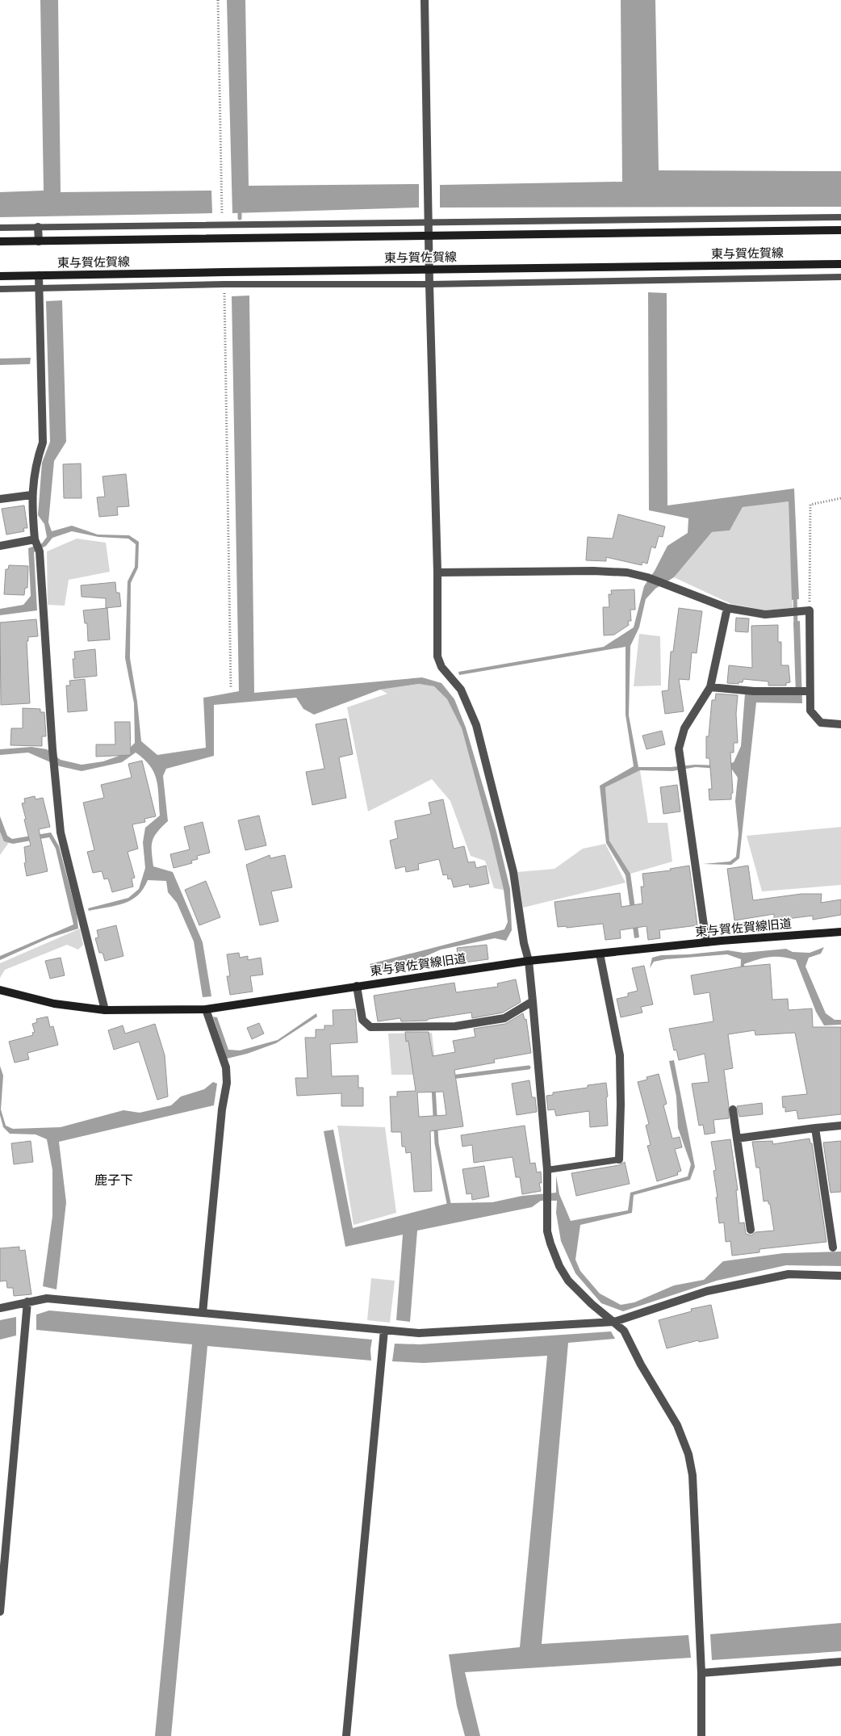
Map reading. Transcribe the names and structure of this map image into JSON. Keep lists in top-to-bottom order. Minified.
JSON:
{"streets":{"main road":["東与賀佐賀線","東与賀佐賀線旧道"]},"districts":["鹿子下"]}
